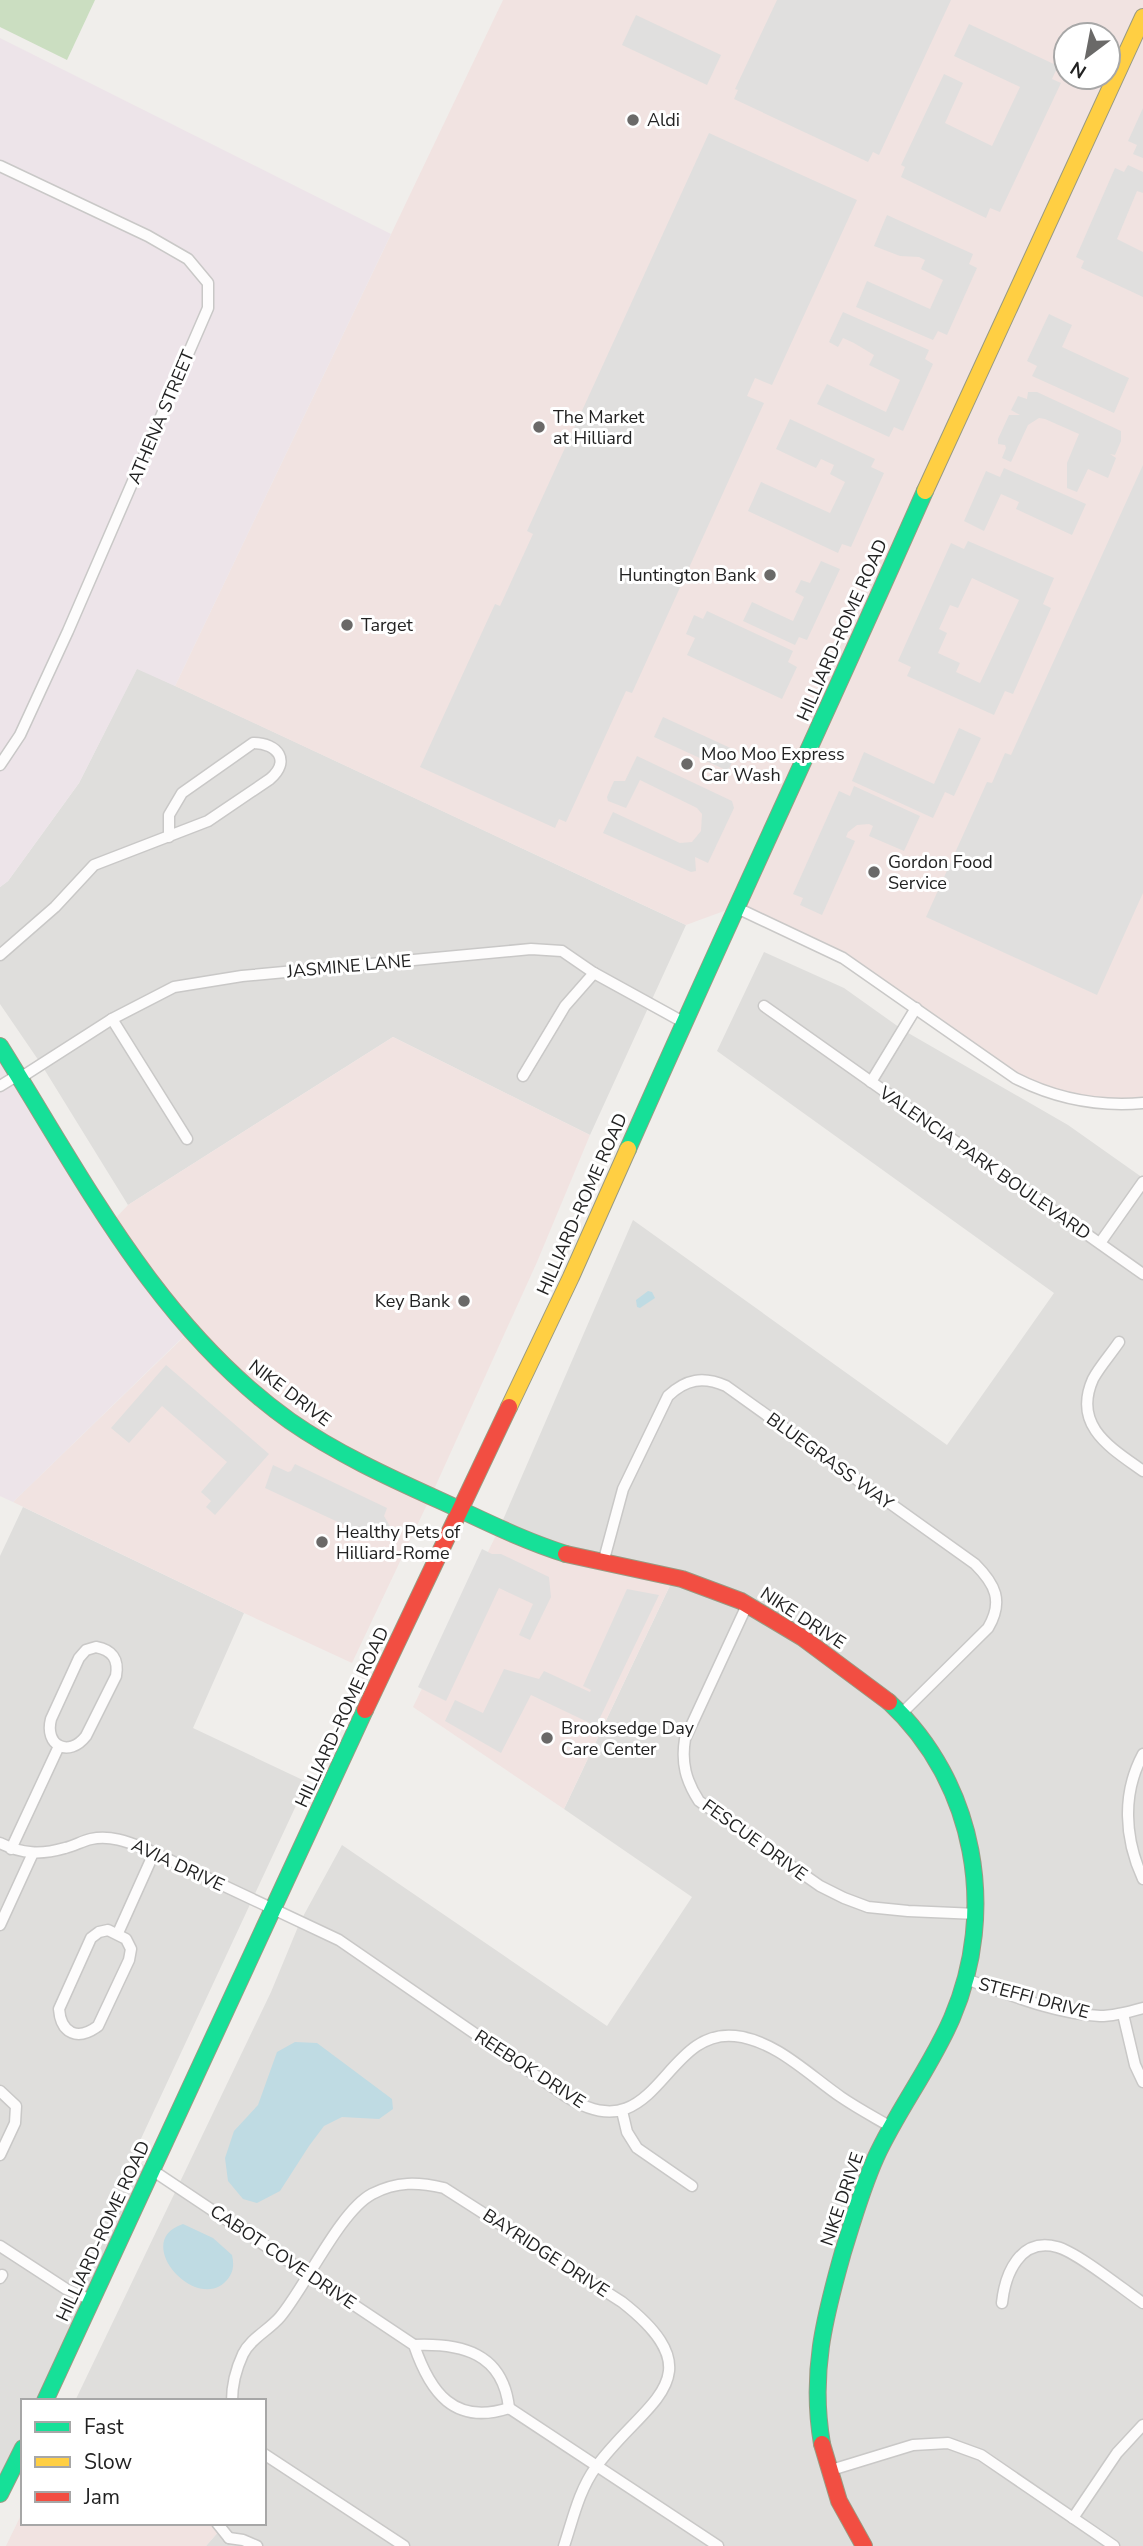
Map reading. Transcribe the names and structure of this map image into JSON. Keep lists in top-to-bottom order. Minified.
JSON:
{"streets":{"main road":["HILLIARD-ROME ROAD","NIKE DRIVE"],"street":["ATHENA STREET","JASMINE LANE","VALENCIA PARK BOULEVARD","BLUEGRASS WAY","FESCUE DRIVE","AVIA DRIVE","STEFFI DRIVE","REEBOK DRIVE","BAYRIDGE DRIVE","CABOT COVE DRIVE"]},"crossings":[["HILLIARD-ROME ROAD","JASMINE LANE"],["HILLIARD-ROME ROAD","NIKE DRIVE"],["HILLIARD-ROME ROAD","AVIA DRIVE"],["HILLIARD-ROME ROAD","REEBOK DRIVE"],["HILLIARD-ROME ROAD","CABOT COVE DRIVE"],["JASMINE LANE","NIKE DRIVE"],["NIKE DRIVE","BLUEGRASS WAY"],["NIKE DRIVE","FESCUE DRIVE"],["NIKE DRIVE","STEFFI DRIVE"],["AVIA DRIVE","REEBOK DRIVE"],["BAYRIDGE DRIVE","CABOT COVE DRIVE"]],"places":["Aldi","The Market at Hilliard","Huntington Bank","Target","Moo Moo Express Car Wash","Gordon Food Service","Key Bank","Healthy Pets of Hilliard-Rome","Brooksedge Day Care Center"],"legend":["Fast","Slow","Jam"],"north":"bottom left"}
